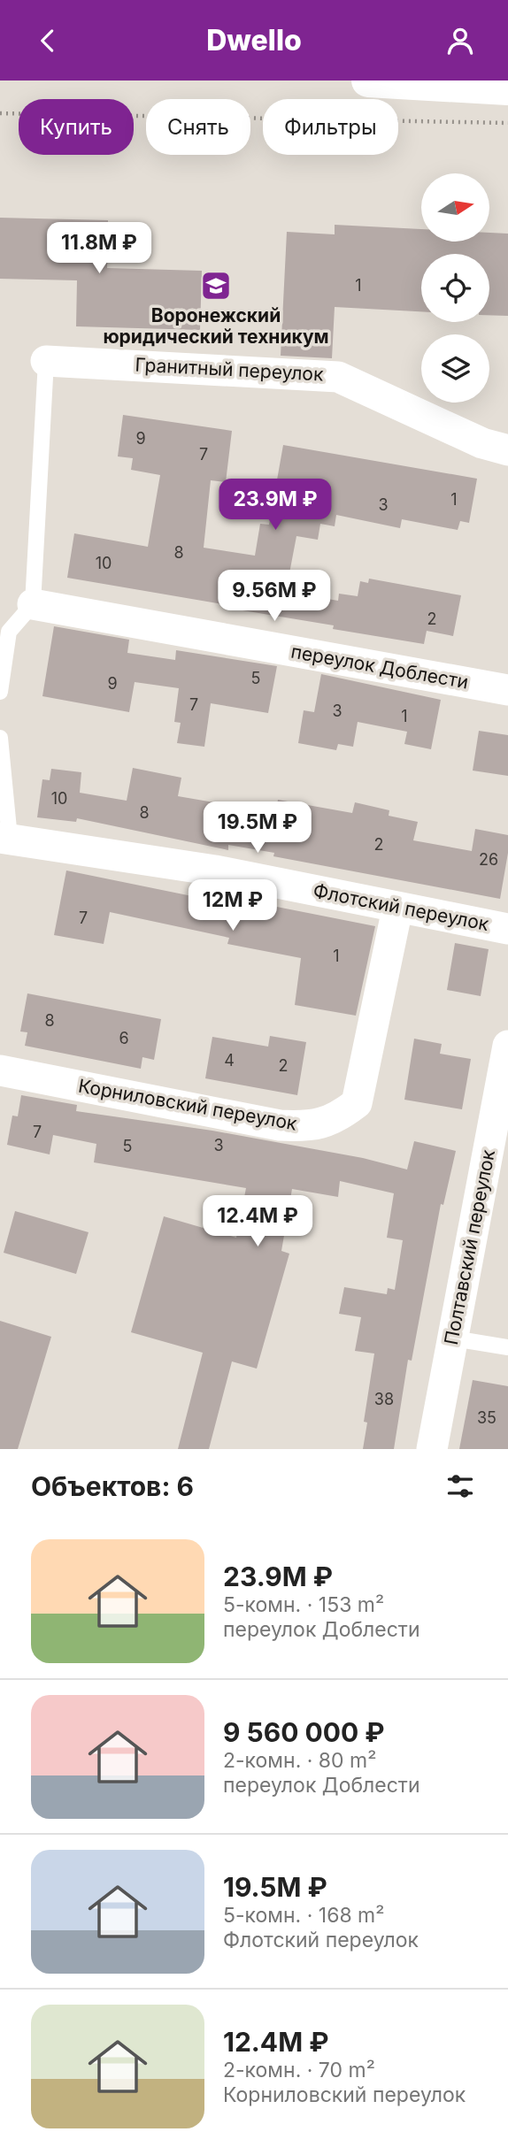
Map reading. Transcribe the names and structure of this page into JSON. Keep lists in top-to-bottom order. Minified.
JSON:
{"streets":{"street":["Гранитный переулок","переулок Доблести","Флотский переулок","Корниловский переулок","Полтавский переулок"]},"crossings":[["Флотский переулок","Корниловский переулок"]],"places":{"school or university":["Воронежский юридический техникум"]},"house_numbers":["1","9","7","1","3","8","10","2","5","9","7","3","1","10","8","2","26","7","1","8","6","4","2","7","3","5","38","35"],"north":"right","page":{"header":"Dwello","chip":["Купить","Снять","Фильтры"],"price":["11.8M ₽","23.9M ₽","9.56M ₽","19.5M ₽","12M ₽","12.4M ₽"],"heading":"Объектов: 6","list":[{"name":"23.9M ₽","note":"5-комн. · 153 m² · переулок Доблести"},{"name":"9 560 000 ₽","note":"2-комн. · 80 m² · переулок Доблести"},{"name":"19.5M ₽","note":"5-комн. · 168 m² · Флотский переулок"},{"name":"12.4M ₽","note":"2-комн. · 70 m² · Корниловский переулок"}]}}
